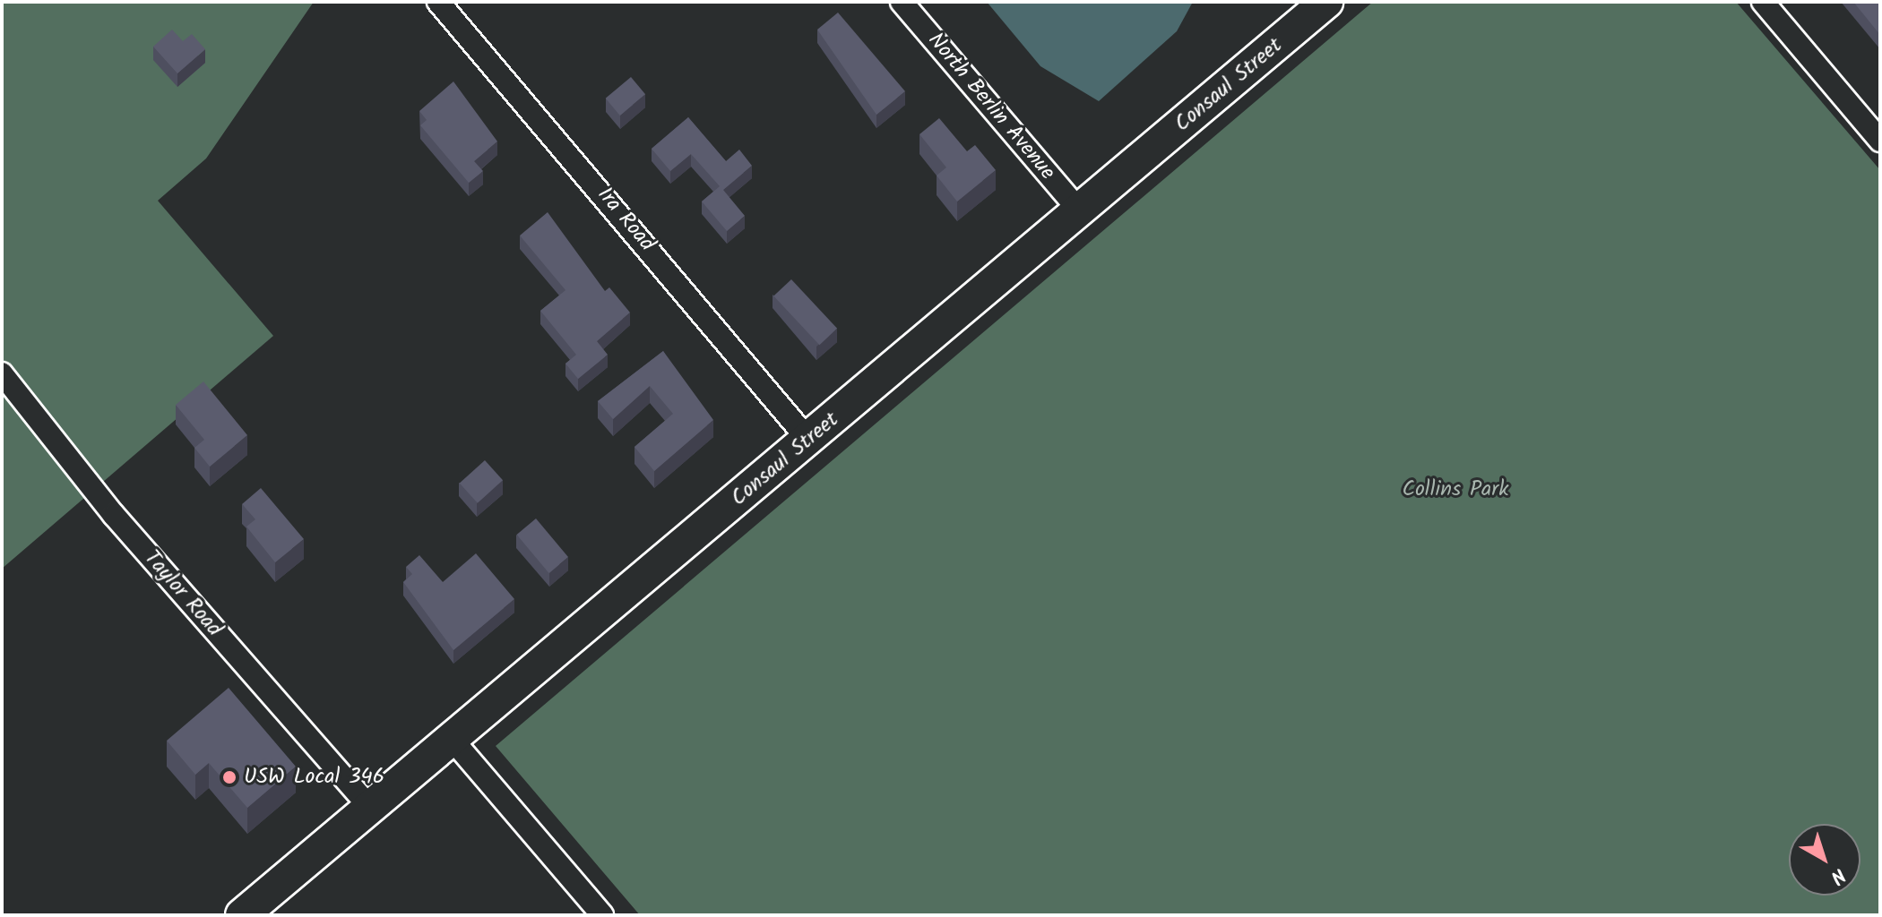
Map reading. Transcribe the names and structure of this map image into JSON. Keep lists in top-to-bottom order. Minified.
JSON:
{"streets":{"street":["Consaul Street","North Berlin Avenue","Ira Road","Taylor Road"]},"crossings":[["Consaul Street","North Berlin Avenue"],["Consaul Street","Ira Road"],["Consaul Street","Taylor Road"]],"parks":["Collins Park"],"places":["USW Local 346"],"north":"bottom right"}
